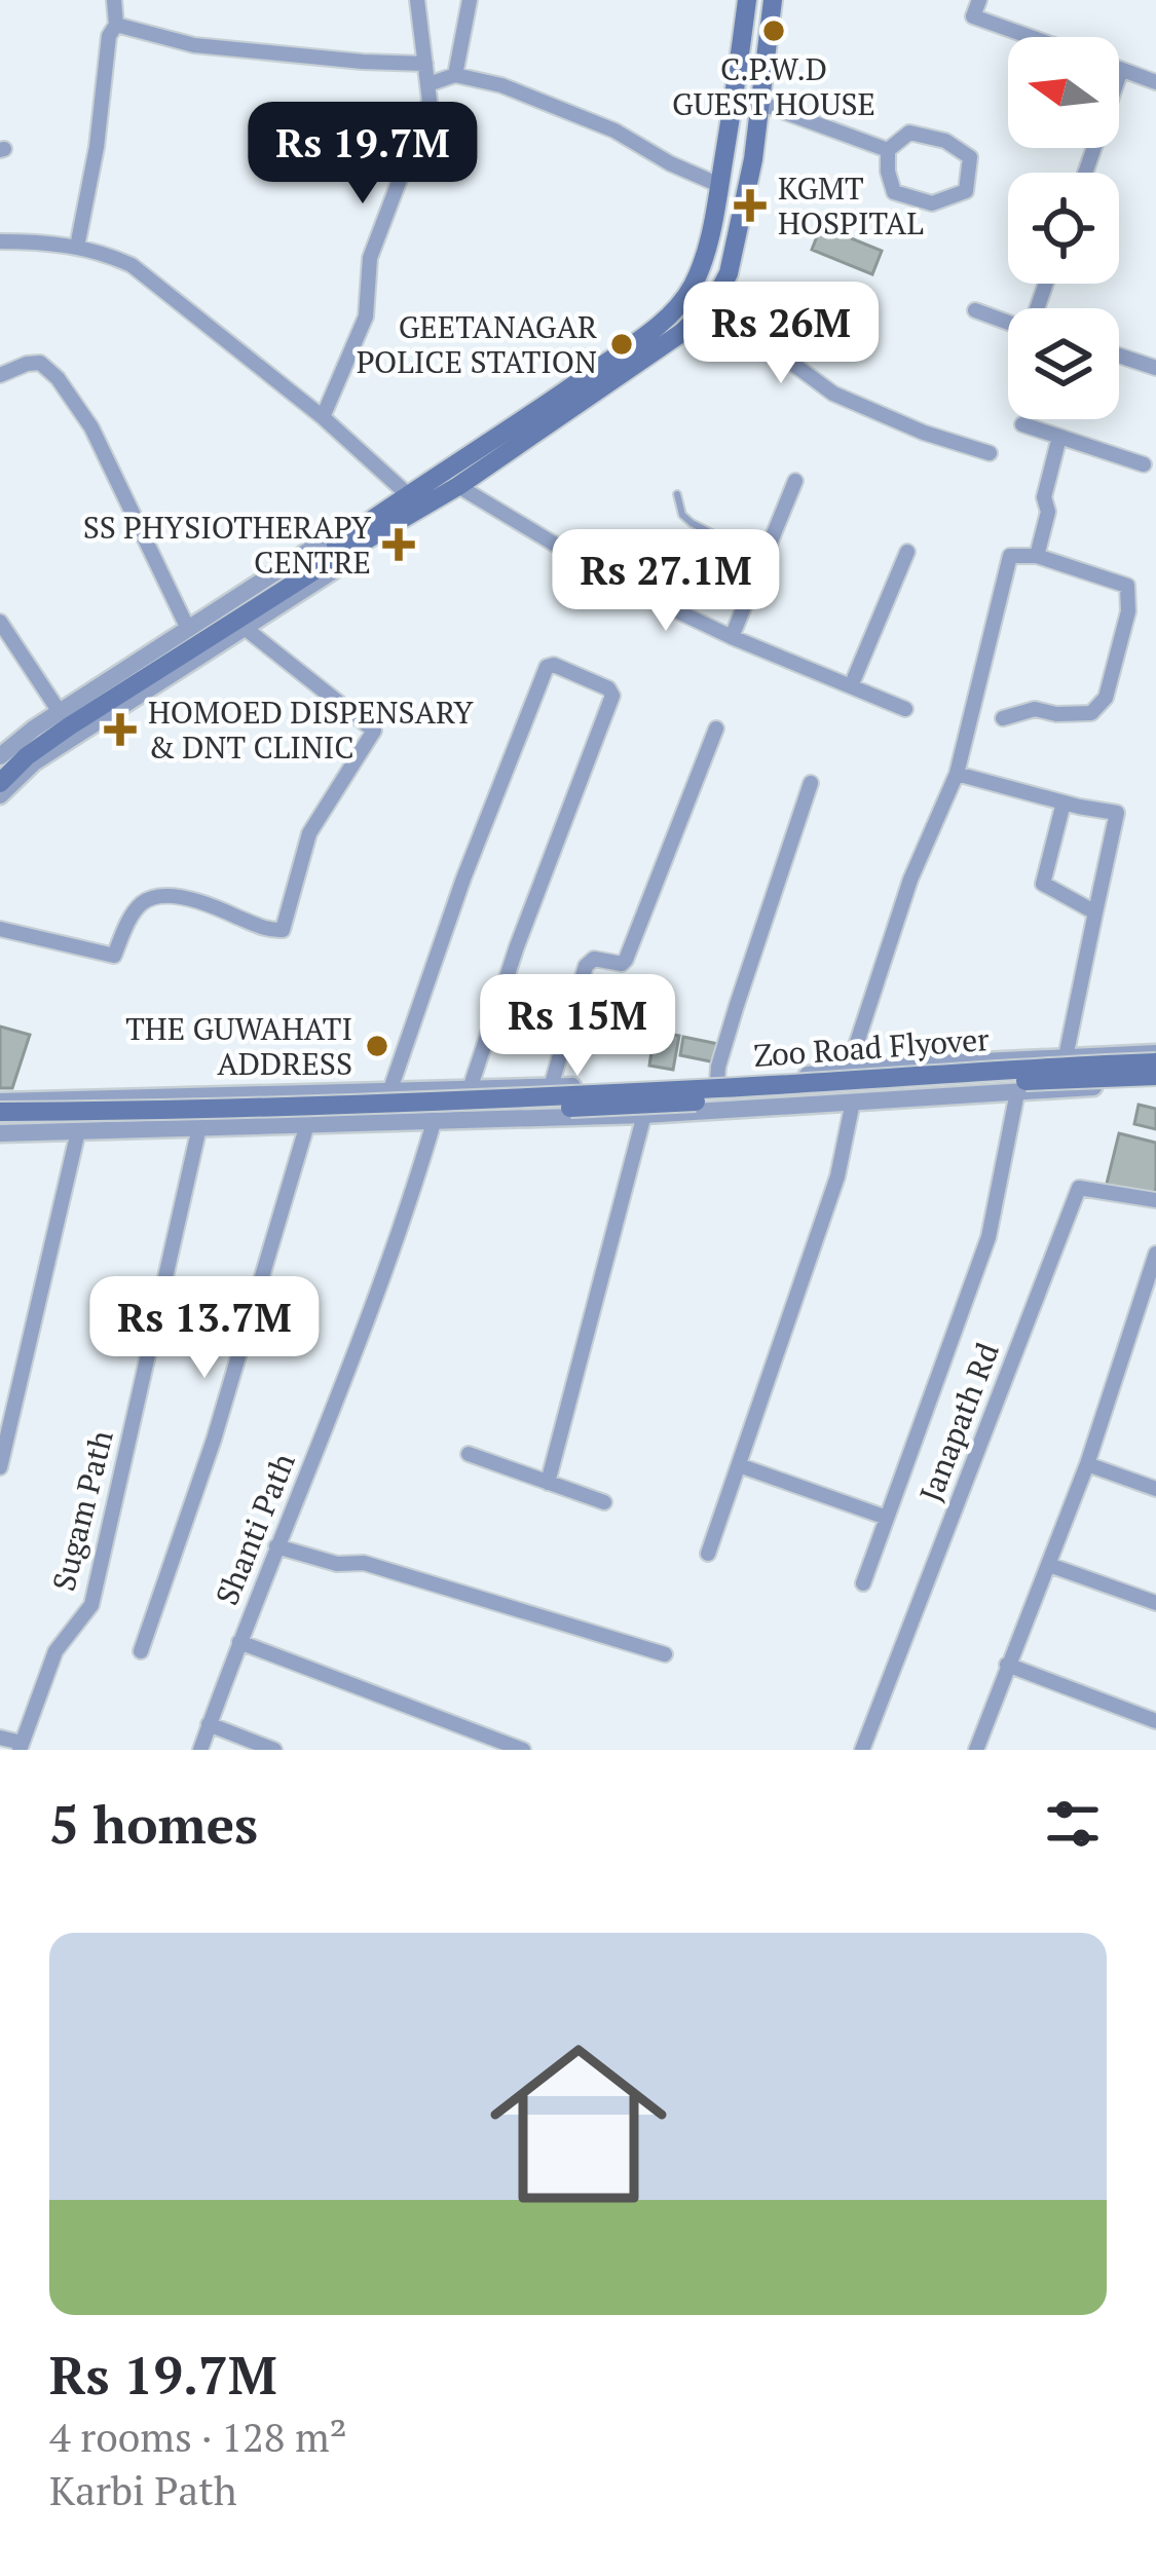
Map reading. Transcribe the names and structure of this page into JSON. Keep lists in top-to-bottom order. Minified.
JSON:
{"streets":{"main road":["Zoo Road Flyover"],"street":["Janapath Rd","Sugam Path","Shanti Path"]},"places":{"other":["C.P.W.D GUEST HOUSE","GEETANAGAR POLICE STATION","THE GUWAHATI ADDRESS"],"health":["KGMT HOSPITAL","SS PHYSIOTHERAPY CENTRE","HOMOED DISPENSARY & DNT CLINIC"]},"north":"left","page":{"price":["Rs 19.7M","Rs 26M","Rs 27.1M","Rs 15M","Rs 13.7M"],"heading":"5 homes","list":[{"name":"Rs 19.7M","note":"4 rooms · 128 m² · Karbi Path"}]}}
